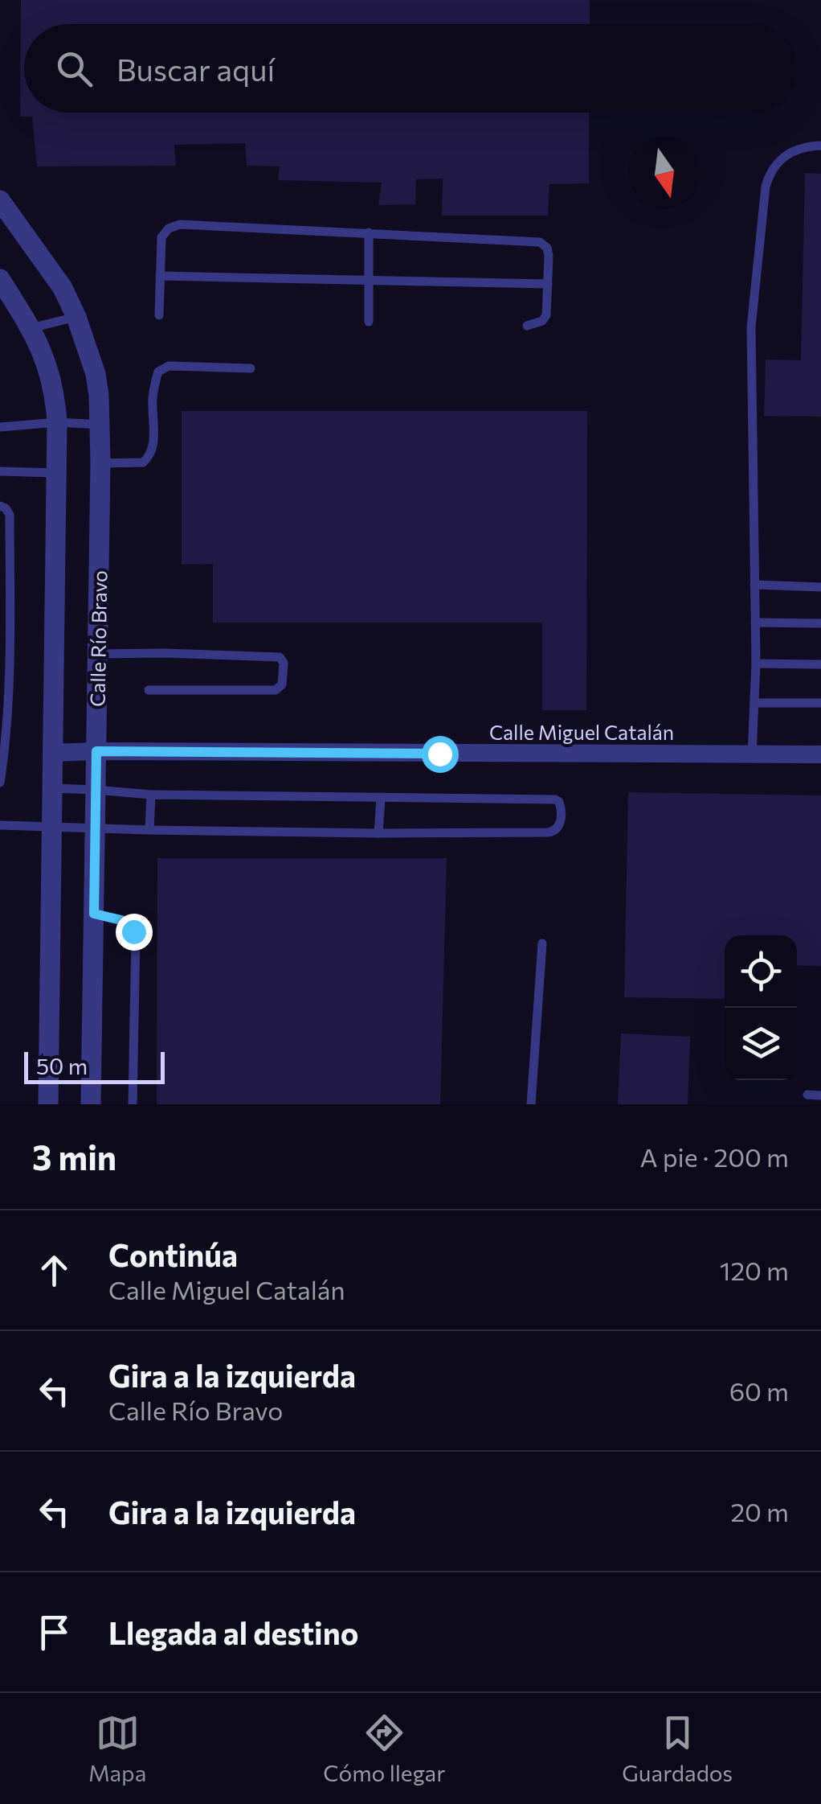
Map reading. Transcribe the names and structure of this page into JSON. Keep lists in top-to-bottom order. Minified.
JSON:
{"streets":{"street":["Calle Río Bravo","Calle Miguel Catalán"]},"crossings":[["Calle Río Bravo","Calle Miguel Catalán"]],"scale_bar":"50 m","north":"bottom","page":{"search":"Buscar aquí","scale":"50 m","heading":["3 min","A pie · 200 m"],"list":[["Continúa","Calle Miguel Catalán","120 m"],["Gira a la izquierda","Calle Río Bravo","60 m"],["Gira a la izquierda","20 m"],"Llegada al destino"],"nav":["Mapa","Cómo llegar","Guardados"]}}
